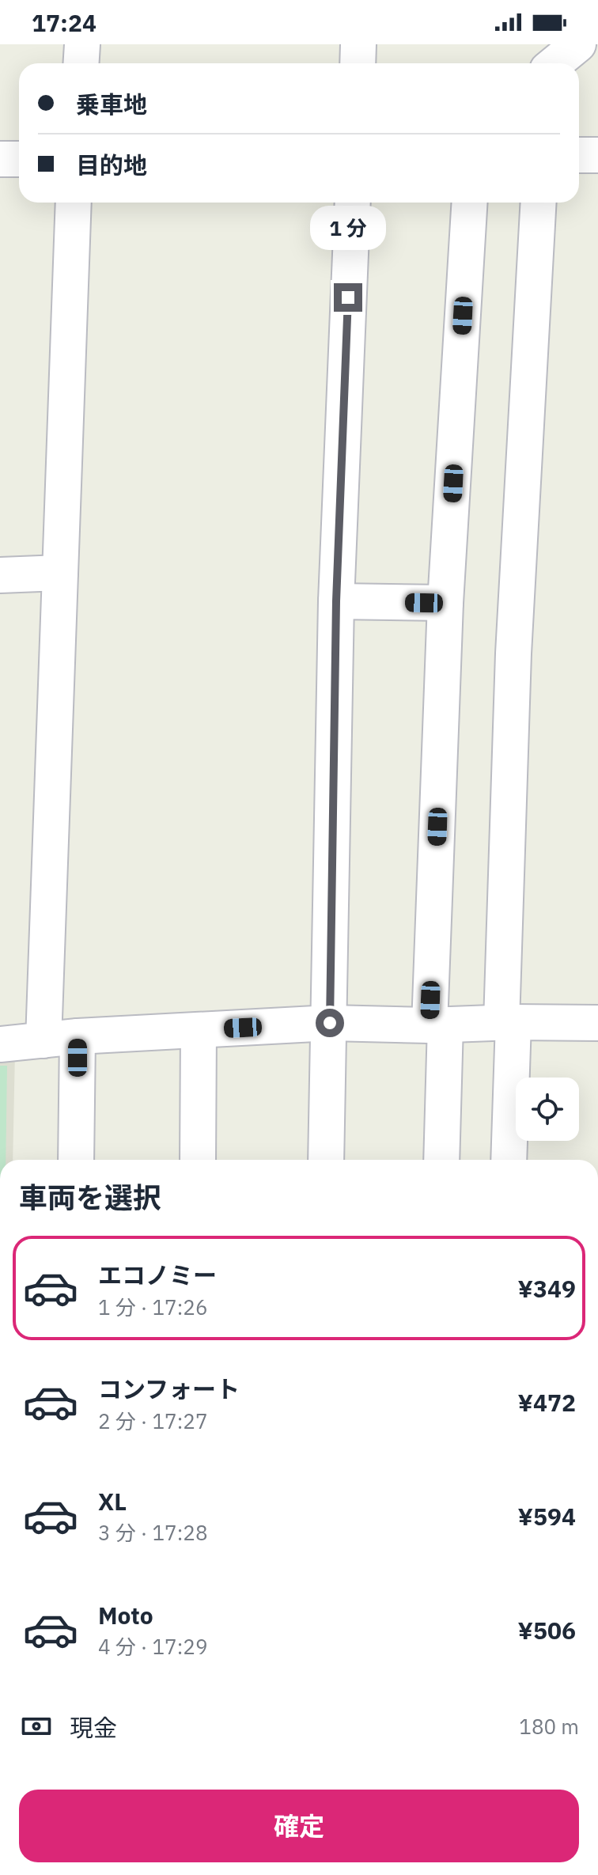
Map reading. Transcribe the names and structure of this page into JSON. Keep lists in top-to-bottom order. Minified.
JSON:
{"page":{"status":"17:24","banner":["乗車地","目的地"],"bubble":"1 分","heading":"車両を選択","list":[{"name":"エコノミー","note":"1 分 · 17:26","value":"¥349"},{"name":"コンフォート","note":"2 分 · 17:27","value":"¥472"},{"name":"XL","note":"3 分 · 17:28","value":"¥594"},{"name":"Moto","note":"4 分 · 17:29","value":"¥506"}],"pay":["現金","180 m"],"buttons":"確定"}}
